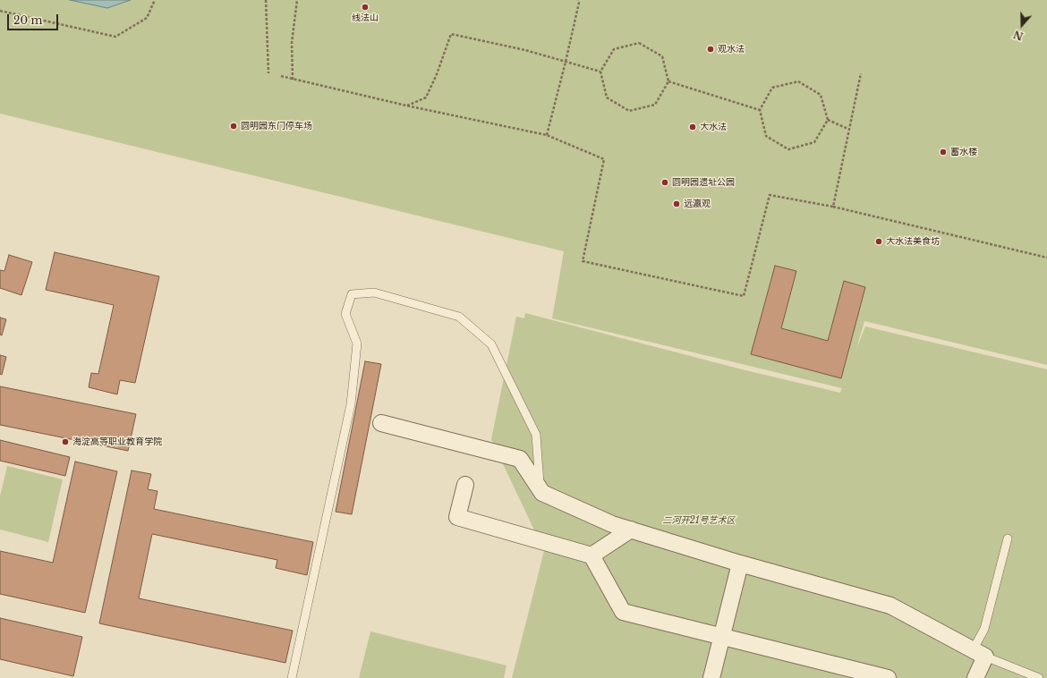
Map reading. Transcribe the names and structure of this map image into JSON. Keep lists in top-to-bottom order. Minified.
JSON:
{"parks":["二河开21号艺术区"],"places":["线法山","观水法","圆明园东门停车场","大水法","蓄水楼","圆明园遗址公园","远瀛观","大水法美食坊","海淀高等职业教育学院"],"scale_bar":"20 m","north":"bottom"}
